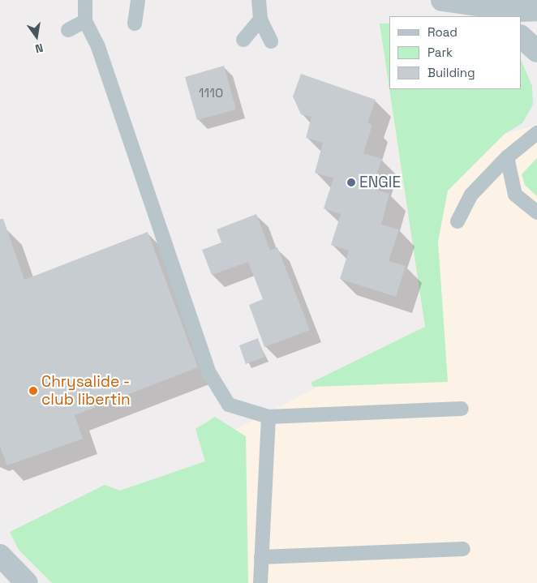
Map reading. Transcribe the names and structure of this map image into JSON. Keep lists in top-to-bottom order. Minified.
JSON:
{"places":["ENGIE","Chrysalide - club libertin"],"house_numbers":["1110"],"legend":["Road","Park","Building"],"north":"bottom"}
